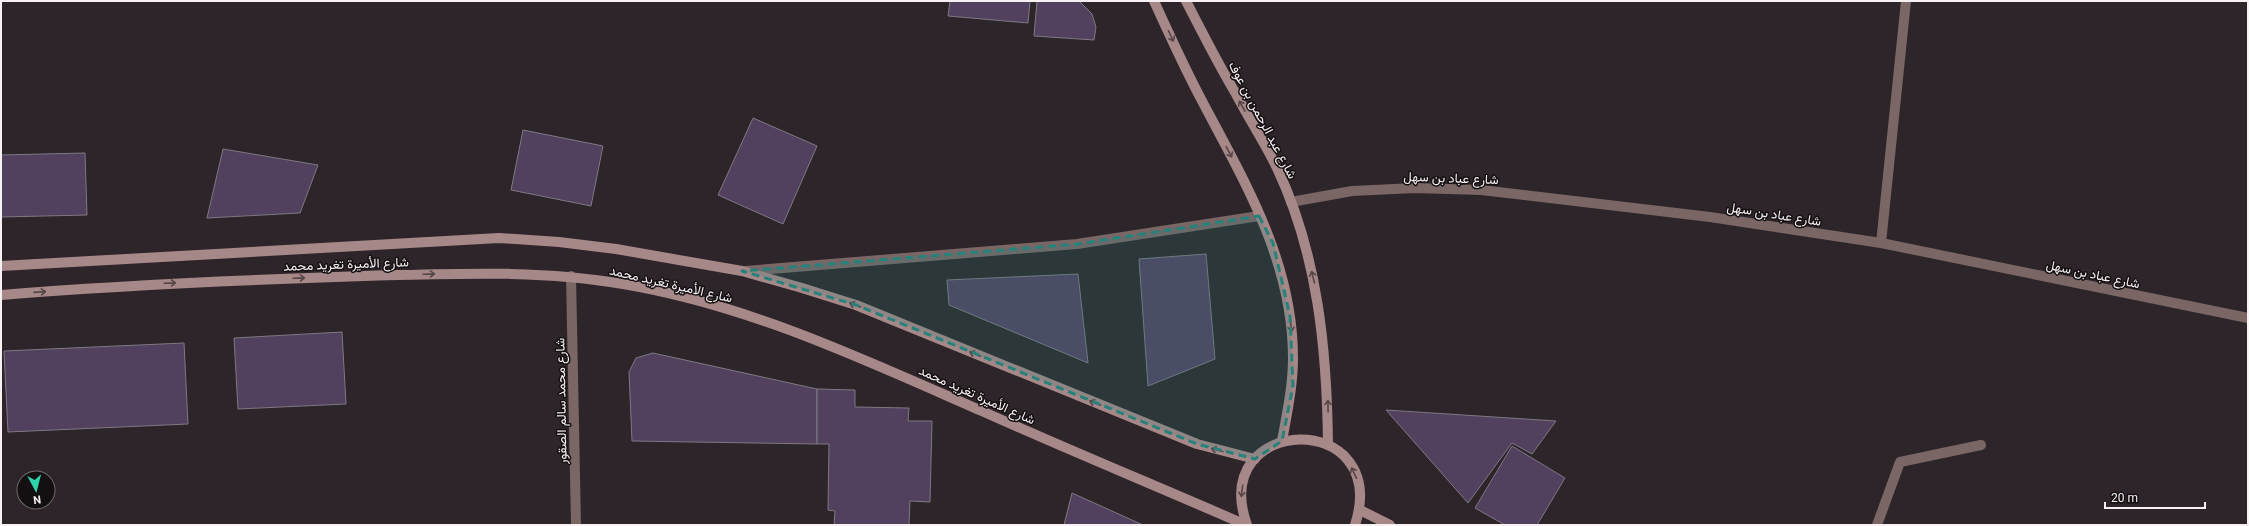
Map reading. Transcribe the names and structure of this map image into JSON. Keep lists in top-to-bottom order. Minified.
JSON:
{"streets":{"street":["شارع عبد الرحمن بن عوف","شارع عباد بن سهل","شارع الأميرة تغريد محمد","شارع محمد سالم الصقور"]},"crossings":[["شارع عبد الرحمن بن عوف","شارع عباد بن سهل"],["شارع الأميرة تغريد محمد","شارع محمد سالم الصقور"]],"scale_bar":"20 m","north":"bottom"}
